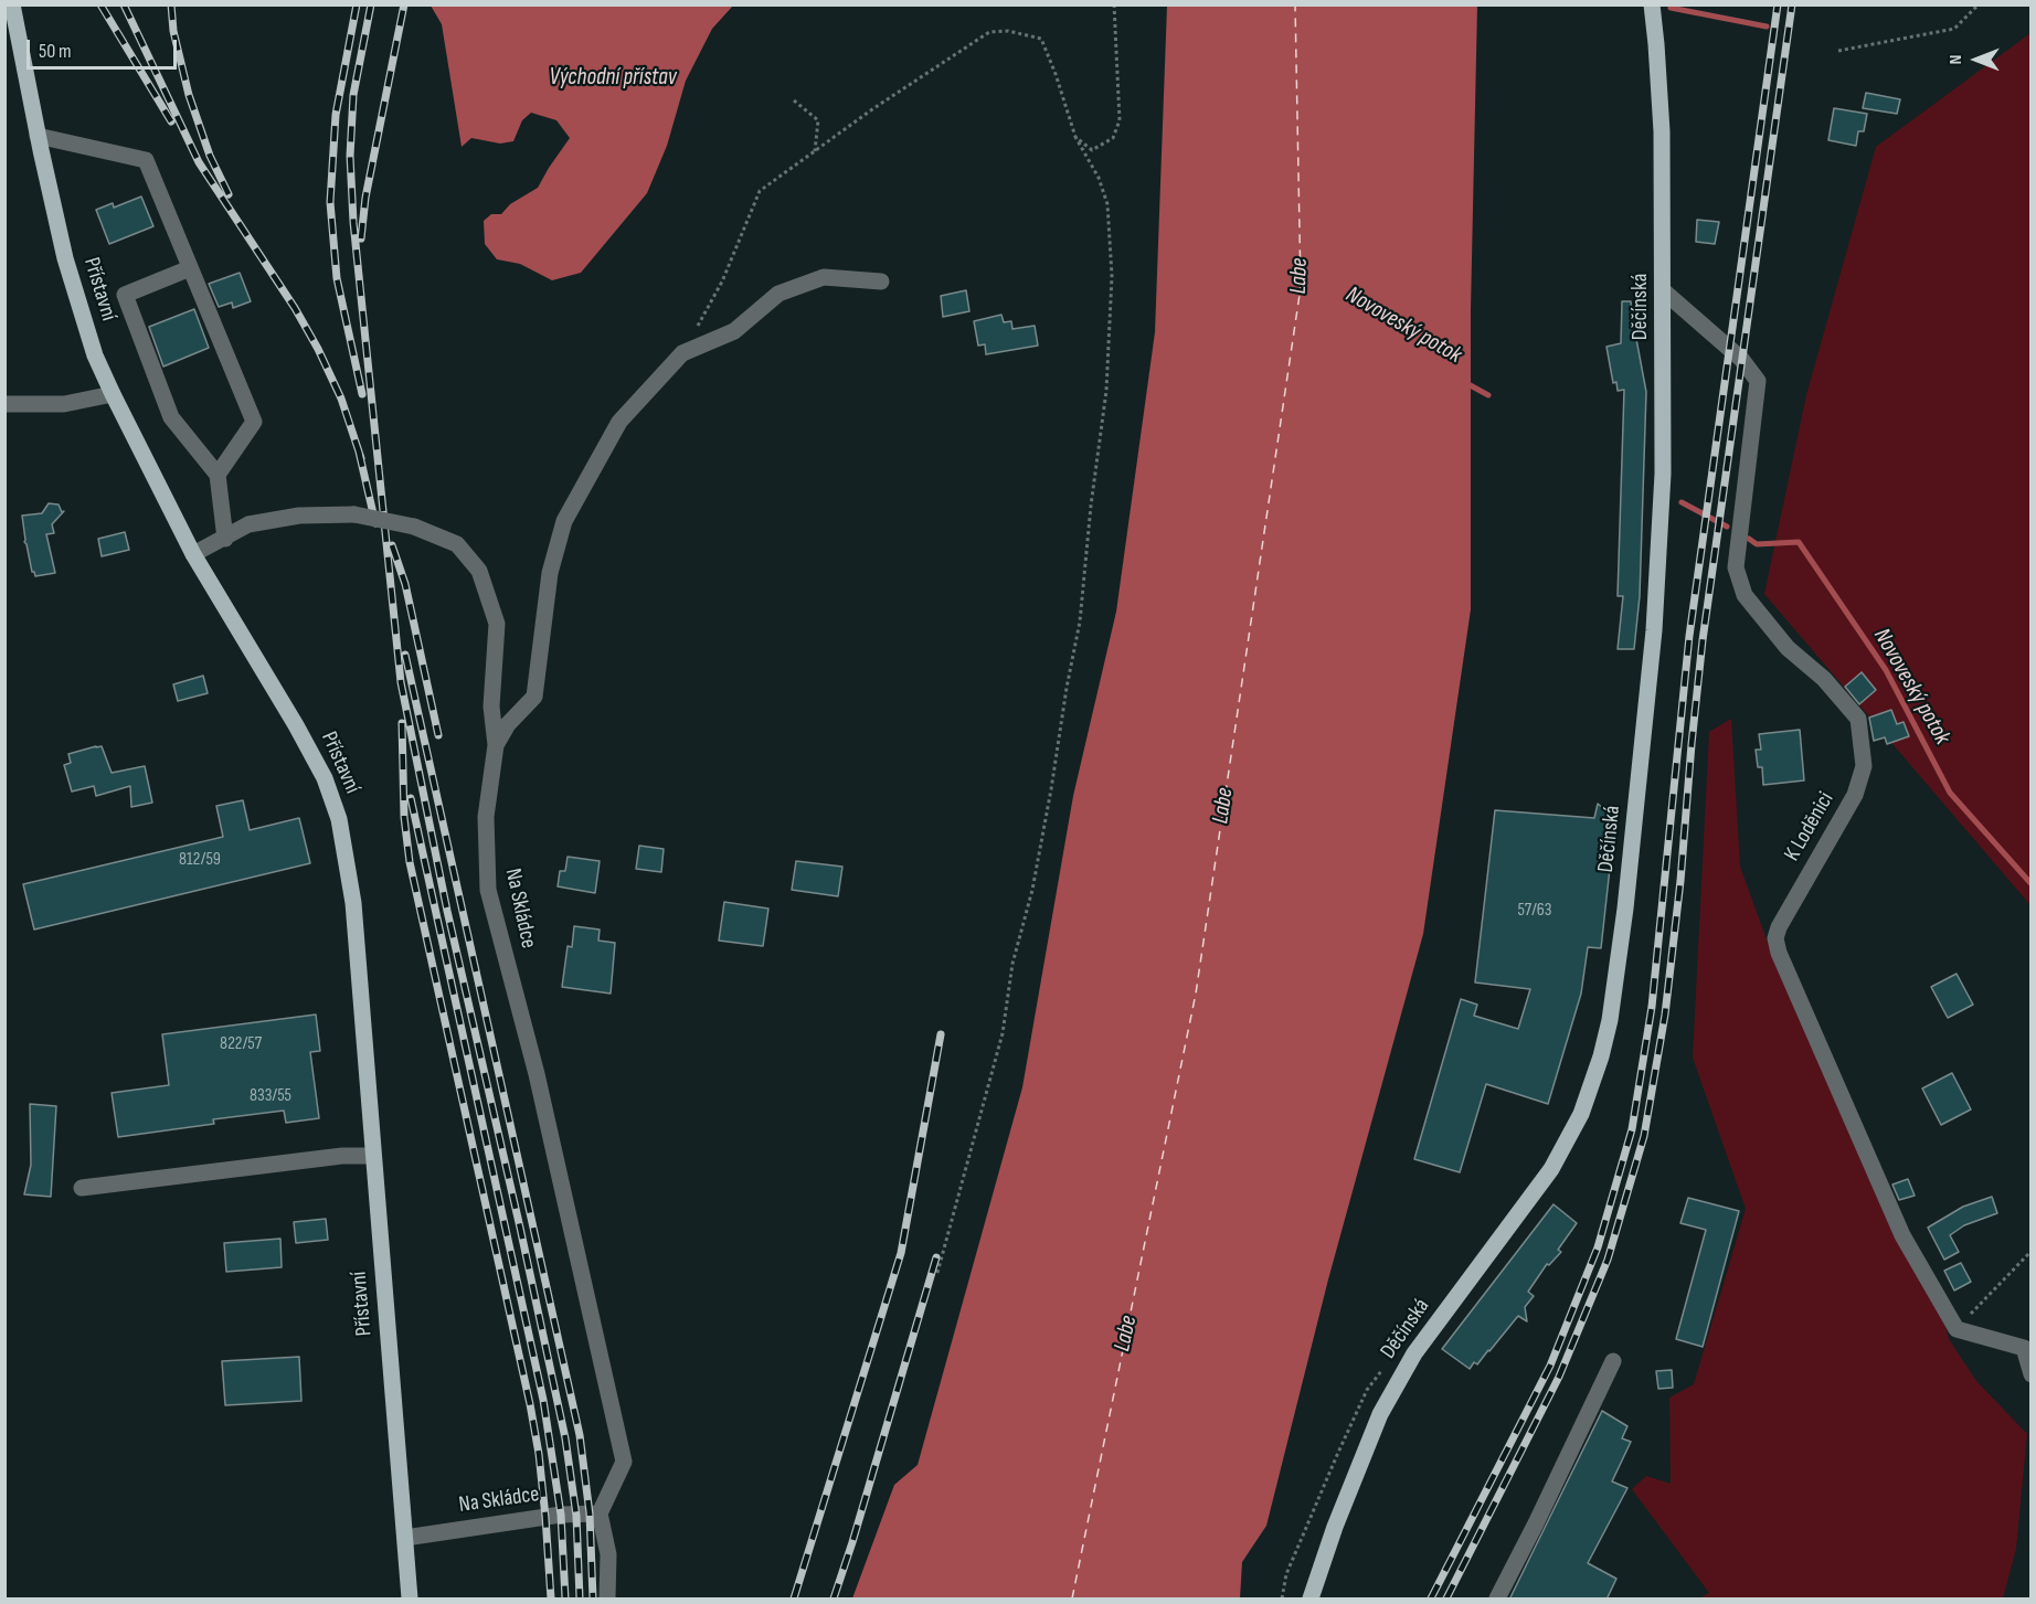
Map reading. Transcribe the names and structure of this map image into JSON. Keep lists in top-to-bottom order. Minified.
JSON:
{"streets":{"main road":["Přístavní","Děčínská"],"street":["K Loděnici","Na Skládce"]},"crossings":[["Přístavní","Na Skládce"],["Děčínská","K Loděnici"]],"water":["Východní přístav","Labe","Novoveský potok"],"house_numbers":["812/59","57/63","822/57","833/55"],"scale_bar":"50 m","north":"left"}
